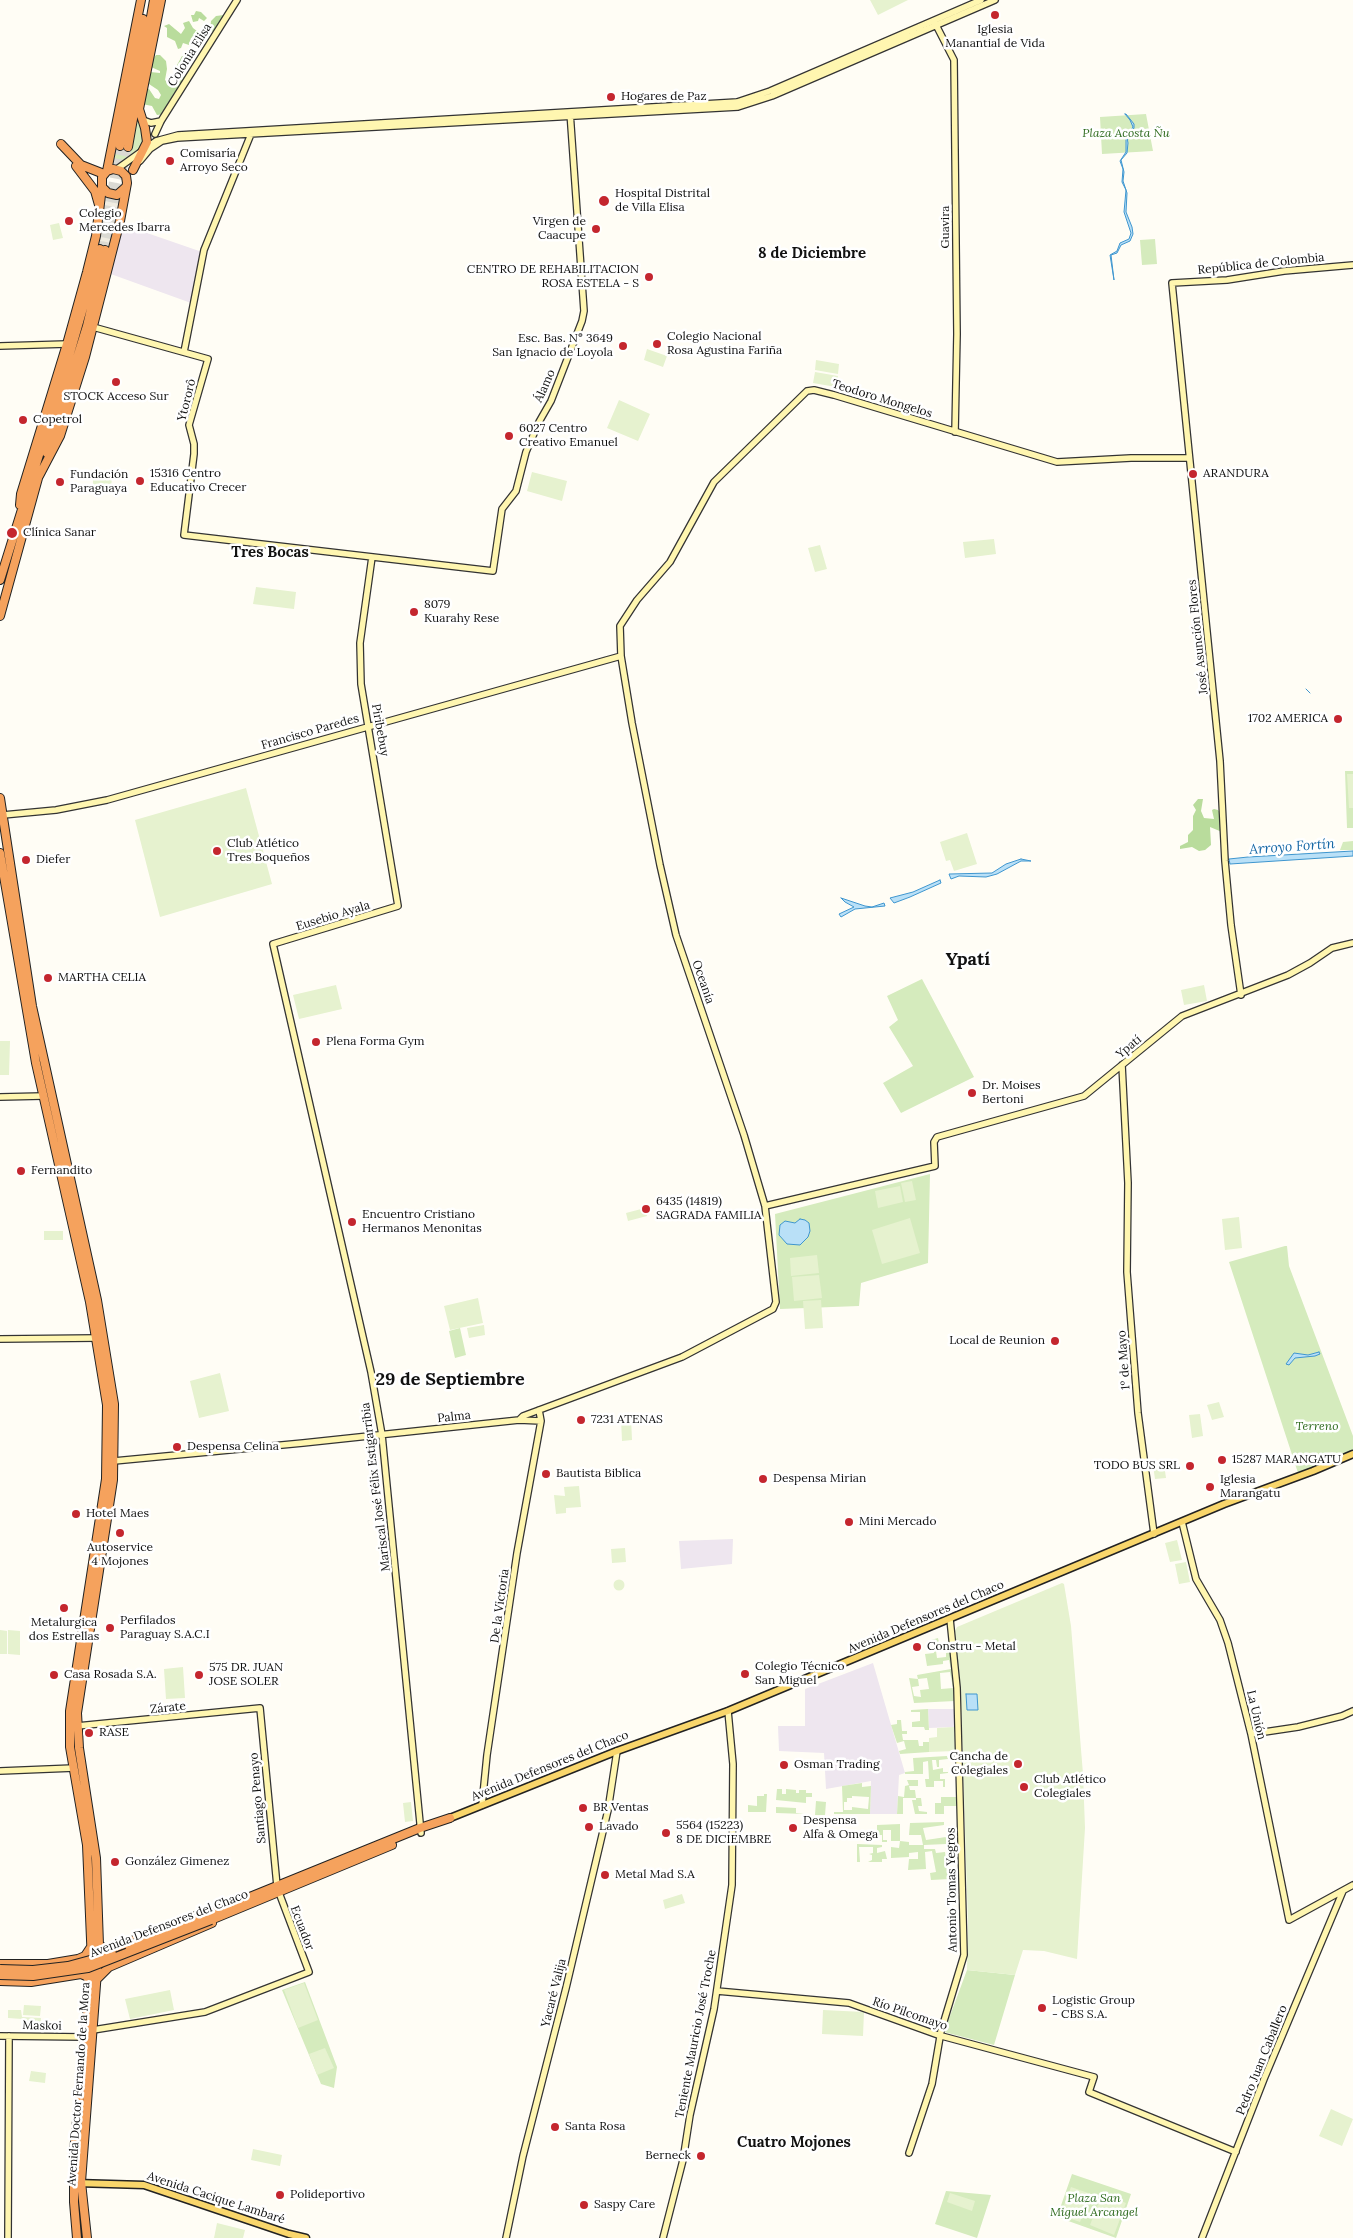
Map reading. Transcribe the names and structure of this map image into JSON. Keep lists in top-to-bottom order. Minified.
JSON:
{"streets":{"highway":["Avenida Defensores del Chaco","Avenida Doctor Fernando de la Mora"],"main road":["Avenida Cacique Lambaré"],"street":["Colonia Elisa","Guavira","República de Colombia","Álamo","Teodoro Mongelos","Ytororô","José Asunción Flores","Piribebuy","Francisco Paredes","Eusebio Ayala","Oceanía","Ypatí","1º de Mayo","Palma","Mariscal José Félix Estigarribia","De la Victoria","Zárate","La Unión","Santiago Penayo","Antonio Tomas Yegros","Ecuador","Yacaré Valija","Río Pilcomayo","Maskoi","Teniente Mauricio José Troche","Pedro Juan Caballero"]},"crossings":[["Guavira","Teodoro Mongelos"],["República de Colombia","José Asunción Flores"],["Álamo","Ytororô"],["Álamo","Piribebuy"],["Teodoro Mongelos","José Asunción Flores"],["Teodoro Mongelos","Francisco Paredes"],["Teodoro Mongelos","Oceanía"],["Ytororô","Piribebuy"],["José Asunción Flores","Ypatí"],["Piribebuy","Francisco Paredes"],["Piribebuy","Eusebio Ayala"],["Francisco Paredes","Oceanía"],["Eusebio Ayala","Mariscal José Félix Estigarribia"],["Oceanía","Ypatí"],["Oceanía","Palma"],["Ypatí","1º de Mayo"],["1º de Mayo","Avenida Defensores del Chaco"],["Palma","Mariscal José Félix Estigarribia"],["Palma","De la Victoria"],["Mariscal José Félix Estigarribia","Avenida Defensores del Chaco"],["De la Victoria","Avenida Defensores del Chaco"],["Avenida Defensores del Chaco","La Unión"],["Avenida Defensores del Chaco","Santiago Penayo"],["Avenida Defensores del Chaco","Antonio Tomas Yegros"],["Avenida Defensores del Chaco","Ecuador"],["Avenida Defensores del Chaco","Yacaré Valija"],["Avenida Defensores del Chaco","Teniente Mauricio José Troche"],["Zárate","Santiago Penayo"],["La Unión","Pedro Juan Caballero"],["Santiago Penayo","Ecuador"],["Antonio Tomas Yegros","Río Pilcomayo"],["Ecuador","Avenida Doctor Fernando de la Mora"],["Río Pilcomayo","Teniente Mauricio José Troche"],["Río Pilcomayo","Pedro Juan Caballero"],["Maskoi","Avenida Doctor Fernando de la Mora"],["Avenida Doctor Fernando de la Mora","Avenida Cacique Lambaré"]],"districts":["8 de Diciembre","Tres Bocas","Ypatí","29 de Septiembre","Cuatro Mojones"],"water":["Arroyo Fortín"],"parks":["Plaza Acosta Ñu","Terreno","Plaza San Miguel Arcangel"],"places":["Iglesia Manantial de Vida","Hogares de Paz","Comisaría Arroyo Seco","Hospital Distrital de Villa Elisa","Colegio Mercedes Ibarra","Virgen de Caacupe","CENTRO DE REHABILITACION ROSA ESTELA - S","Colegio Nacional Rosa Agustina Fariña","Esc. Bas. N° 3649 San Ignacio de Loyola","STOCK Acceso Sur","Copetrol","6027 Centro Creativo Emanuel","ARANDURA","15316 Centro Educativo Crecer","Fundación Paraguaya","Clínica Sanar","8079 Kuarahy Rese","1702 AMERICA","Club Atlético Tres Boqueños","Diefer","MARTHA CELIA","Plena Forma Gym","Dr. Moises Bertoni","Fernandito","6435 (14819) SAGRADA FAMILIA","Encuentro Cristiano Hermanos Menonitas","Local de Reunion","7231 ATENAS","Despensa Celina","15287 MARANGATU","TODO BUS SRL","Bautista Biblica","Despensa Mirian","Iglesia Marangatu","Hotel Maes","Mini Mercado","Autoservice 4 Mojones","Metalurgica dos Estrellas","Perfilados Paraguay S.A.C.I","Constru - Metal","Colegio Técnico San Miguel","Casa Rosada S.A.","575 DR. JUAN JOSE SOLER","RASE","Cancha de Colegiales","Osman Trading","Club Atlético Colegiales","BR Ventas","Lavado","Despensa Alfa & Omega","5564 (15223) 8 DE DICIEMBRE","González Gimenez","Metal Mad S.A","Logistic Group - CBS S.A.","Santa Rosa","Berneck","Polideportivo","Saspy Care"]}
